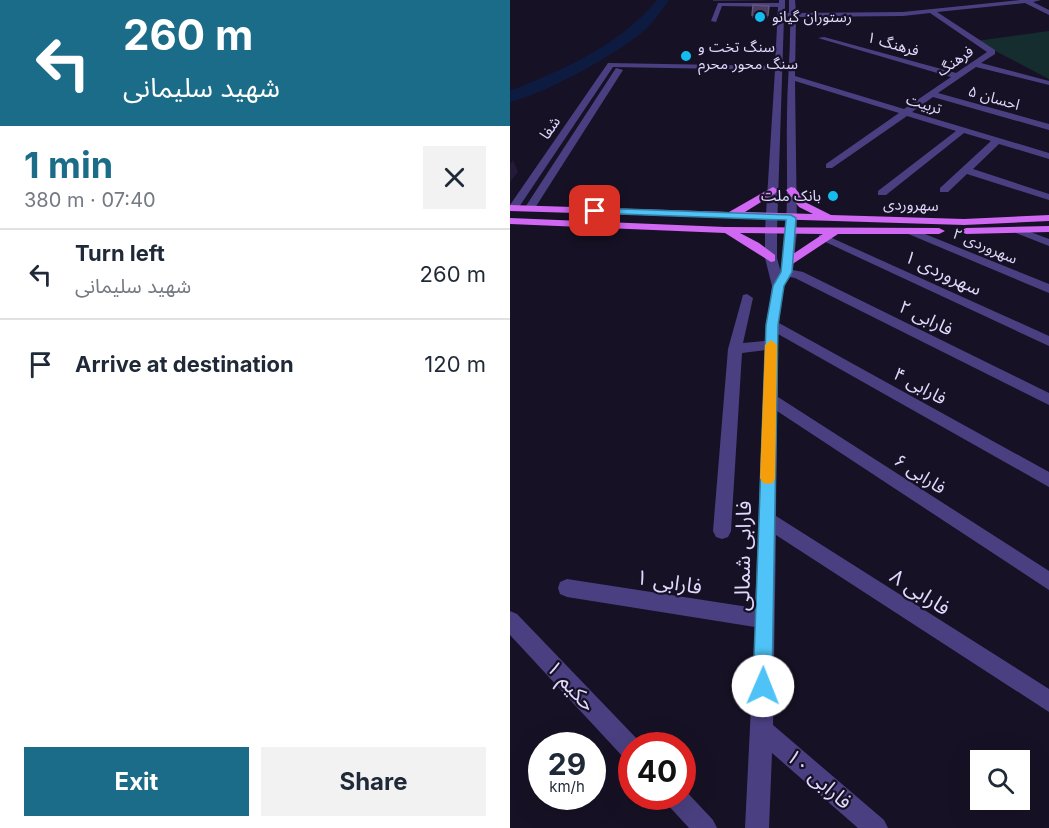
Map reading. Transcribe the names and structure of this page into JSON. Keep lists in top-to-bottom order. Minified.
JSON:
{"streets":{"main road":["سهروردی"],"street":["فرهنگ ۱","فرهنگ","احسان ۵","تربیت","شفا","سهروردی ۲","سهروردی ۱","فارابی ۲","فارابی ۴","فارابی ۶","فارابی شمالی","فارابی ۱","فارابی ۸","حکیم ۱","فارابی ۱۰"]},"crossings":[["فرهنگ ۱","فرهنگ"],["فرهنگ","احسان ۵"],["فرهنگ","تربیت"],["شفا","سهروردی"],["سهروردی","سهروردی ۲"],["سهروردی","فارابی شمالی"],["فارابی ۲","فارابی شمالی"],["فارابی ۴","فارابی شمالی"],["فارابی ۶","فارابی شمالی"],["فارابی شمالی","فارابی ۱"],["فارابی شمالی","فارابی ۸"],["فارابی شمالی","فارابی ۱۰"]],"places":["رستوران گیانو","سنگ تخت و سنگ محور محرم","بانک ملت"],"page":{"turn":["260 m","شهید سلیمانی"],"heading":["1 min","380 m · 07:40"],"list":[{"name":"Turn left","note":"شهید سلیمانی","value":"260 m"},{"name":"Arrive at destination","value":"120 m"}],"speed":"29 km/h","limit":"40","buttons":["Exit","Share"]}}
